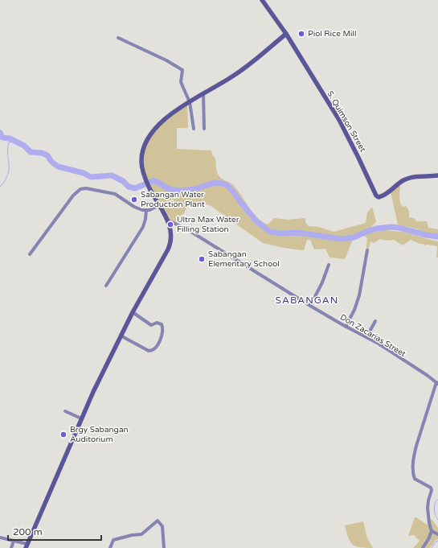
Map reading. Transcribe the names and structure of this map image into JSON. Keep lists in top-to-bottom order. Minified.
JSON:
{"streets":{"street":["S. Quimson Street","Don Zacarias Street"]},"districts":["SABANGAN"],"places":["Piol Rice Mill","Sabangan Water Production Plant","Ultra Max Water Filling Station","Sabangan Elementary School","Brgy Sabangan Auditorium"],"scale_bar":"200 m"}
